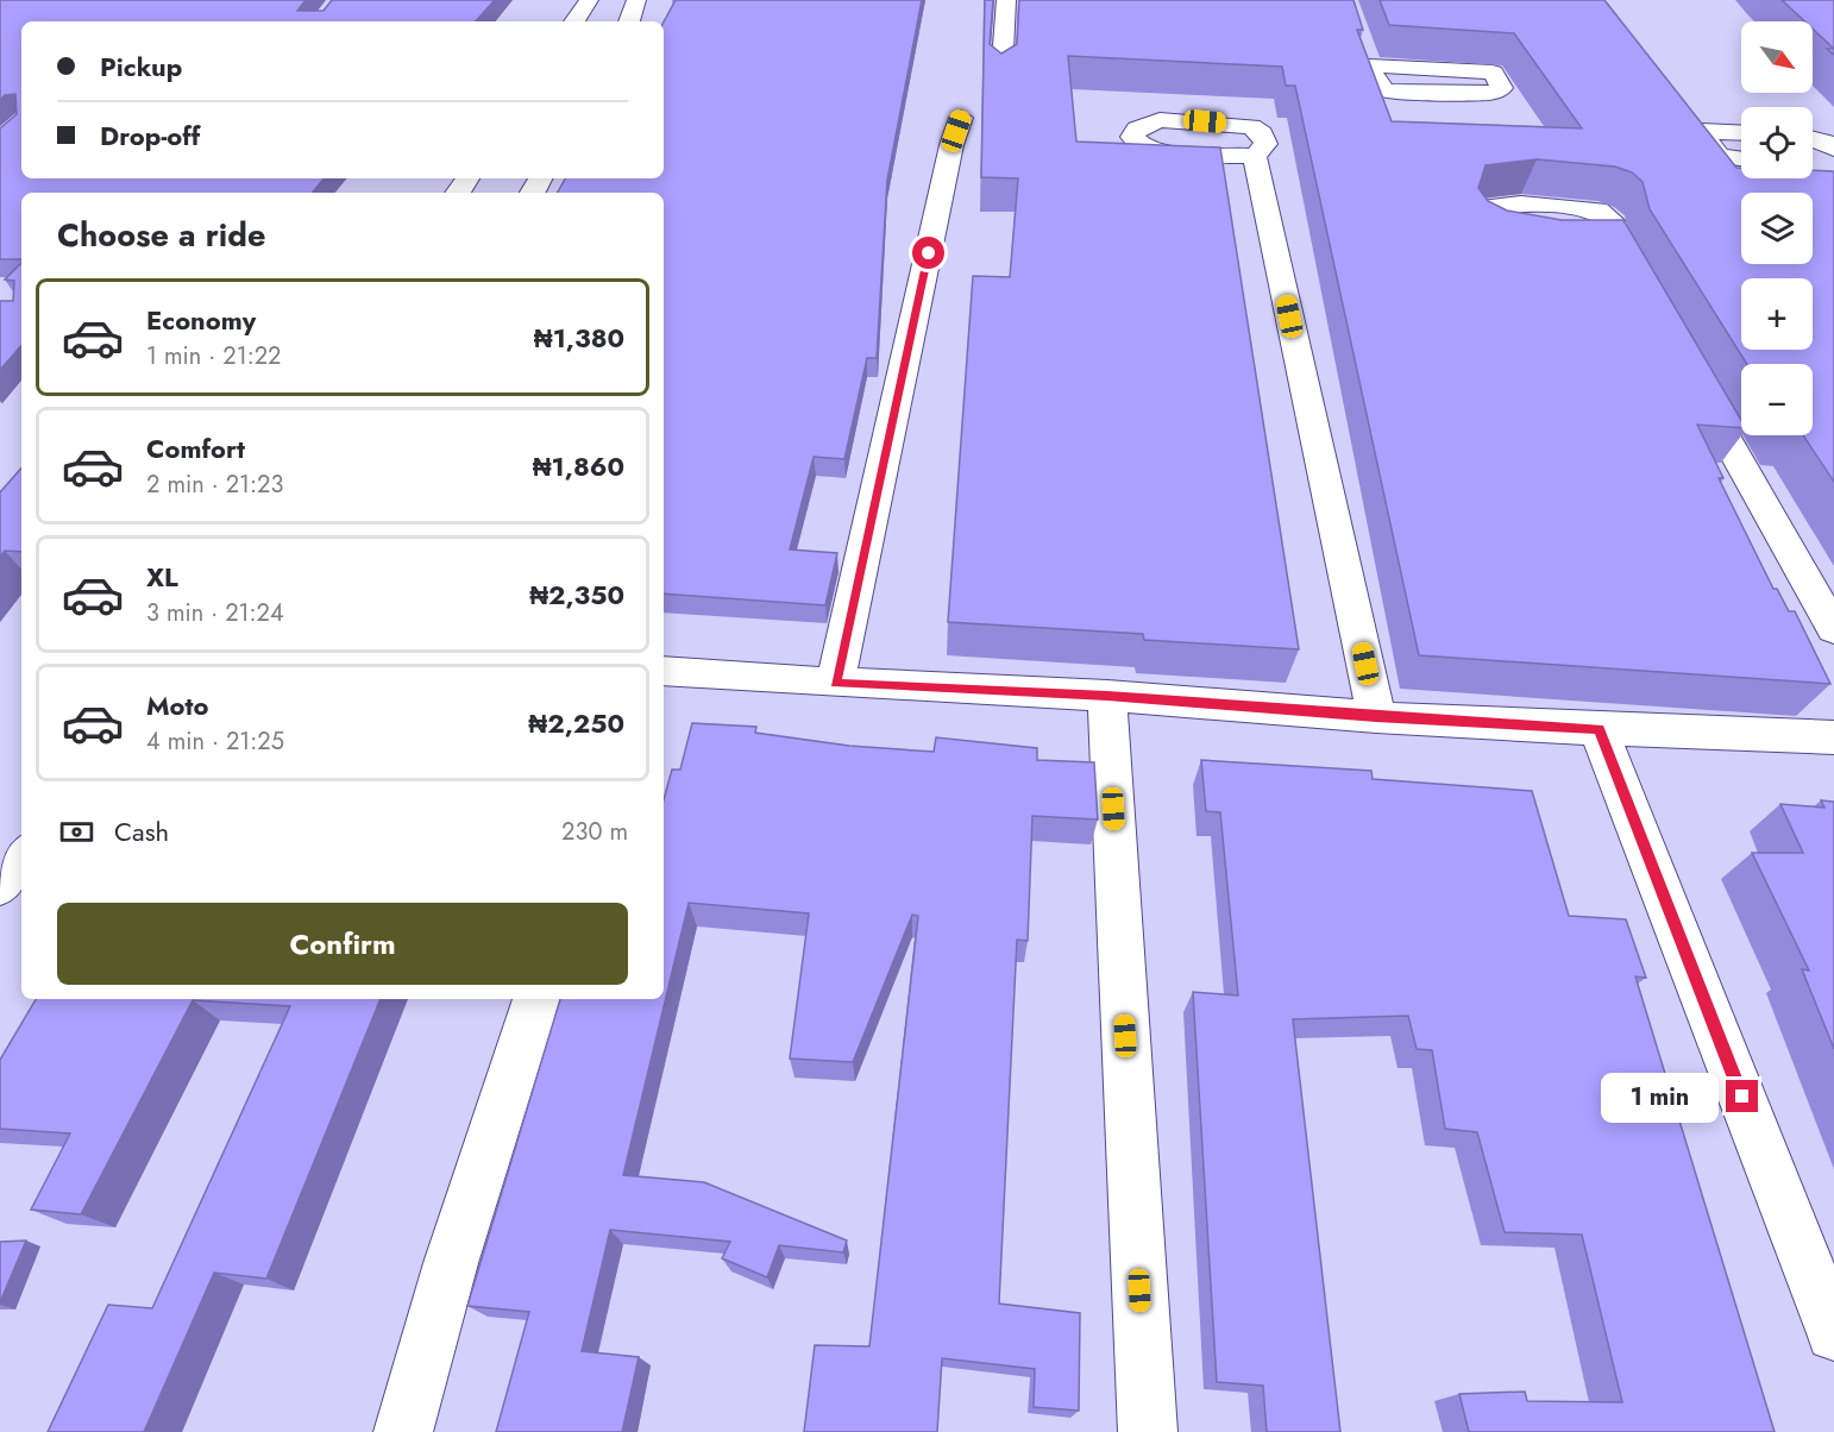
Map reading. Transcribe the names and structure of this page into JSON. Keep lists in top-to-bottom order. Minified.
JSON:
{"north":"bottom right","page":{"map_buttons":["+","−"],"banner":["Pickup","Drop-off"],"heading":"Choose a ride","list":[{"name":"Economy","note":"1 min · 21:22","value":"₦1,380"},{"name":"Comfort","note":"2 min · 21:23","value":"₦1,860"},{"name":"XL","note":"3 min · 21:24","value":"₦2,350"},{"name":"Moto","note":"4 min · 21:25","value":"₦2,250"}],"pay":["Cash","230 m"],"buttons":"Confirm","bubble":"1 min"}}
